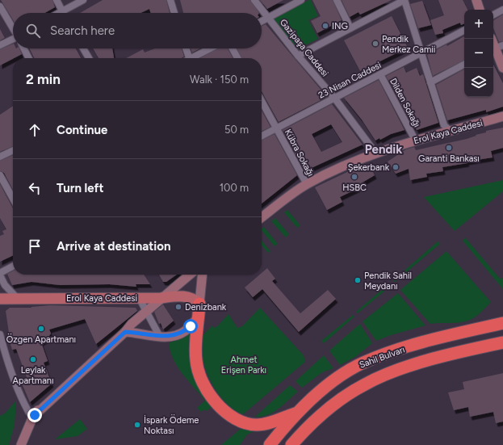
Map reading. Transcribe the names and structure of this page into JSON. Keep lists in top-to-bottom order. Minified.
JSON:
{"streets":{"highway":["Sahil Bulvarı"],"main road":["Erol Kaya Caddesi"],"street":["Gazipaşa Caddesi","23 Nisan Caddesi","Dilden Sokağı","Kübra Sokağı"]},"crossings":[["Gazipaşa Caddesi","23 Nisan Caddesi"],["Gazipaşa Caddesi","Erol Kaya Caddesi"],["23 Nisan Caddesi","Dilden Sokağı"],["23 Nisan Caddesi","Kübra Sokağı"],["Dilden Sokağı","Erol Kaya Caddesi"],["Erol Kaya Caddesi","Kübra Sokağı"]],"districts":["Pendik"],"parks":["Ahmet Erişen Parkı"],"places":["ING","Pendik Merkez Camii","Garanti Bankası","Şekerbank","HSBC","Pendik Sahil Meydanı","Denizbank","Özgen Apartmanı","Leylak Apartmanı","İspark Ödeme Noktası"],"page":{"map_buttons":["+","−"],"search":"Search here","heading":["2 min","Walk · 150 m"],"list":[["Continue","50 m"],["Turn left","100 m"],"Arrive at destination"]}}
